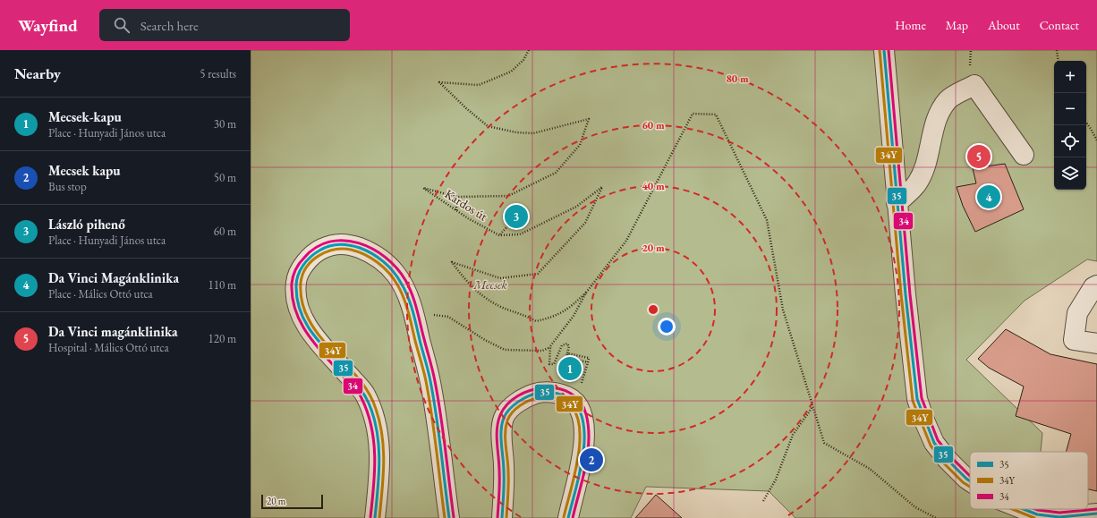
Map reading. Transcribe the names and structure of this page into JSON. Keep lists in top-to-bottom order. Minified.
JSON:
{"streets":{"path":["Kardos út"]},"parks":["Mecsek"],"lines":["transit line 35","transit line 34Y","transit line 34"],"legend":["35","34Y","34"],"scale_bar":"20 m","page":{"header":"Wayfind","search":"Search here","nav":["Home","Map","About","Contact"],"heading":["Nearby","5 results"],"map_buttons":["+","−"],"list":[{"mark":"1","name":"Mecsek-kapu","note":"Place · Hunyadi János utca","value":"30 m"},{"mark":"2","name":"Mecsek kapu","note":"Bus stop","value":"50 m"},{"mark":"3","name":"László pihenő","note":"Place · Hunyadi János utca","value":"60 m"},{"mark":"4","name":"Da Vinci Magánklinika","note":"Place · Málics Ottó utca","value":"110 m"},{"mark":"5","name":"Da Vinci magánklinika","note":"Hospital · Málics Ottó utca","value":"120 m"}],"pins":["5","4","3","1","2"],"scale":"20 m"},"rings":["80 m","60 m","40 m","20 m"]}
